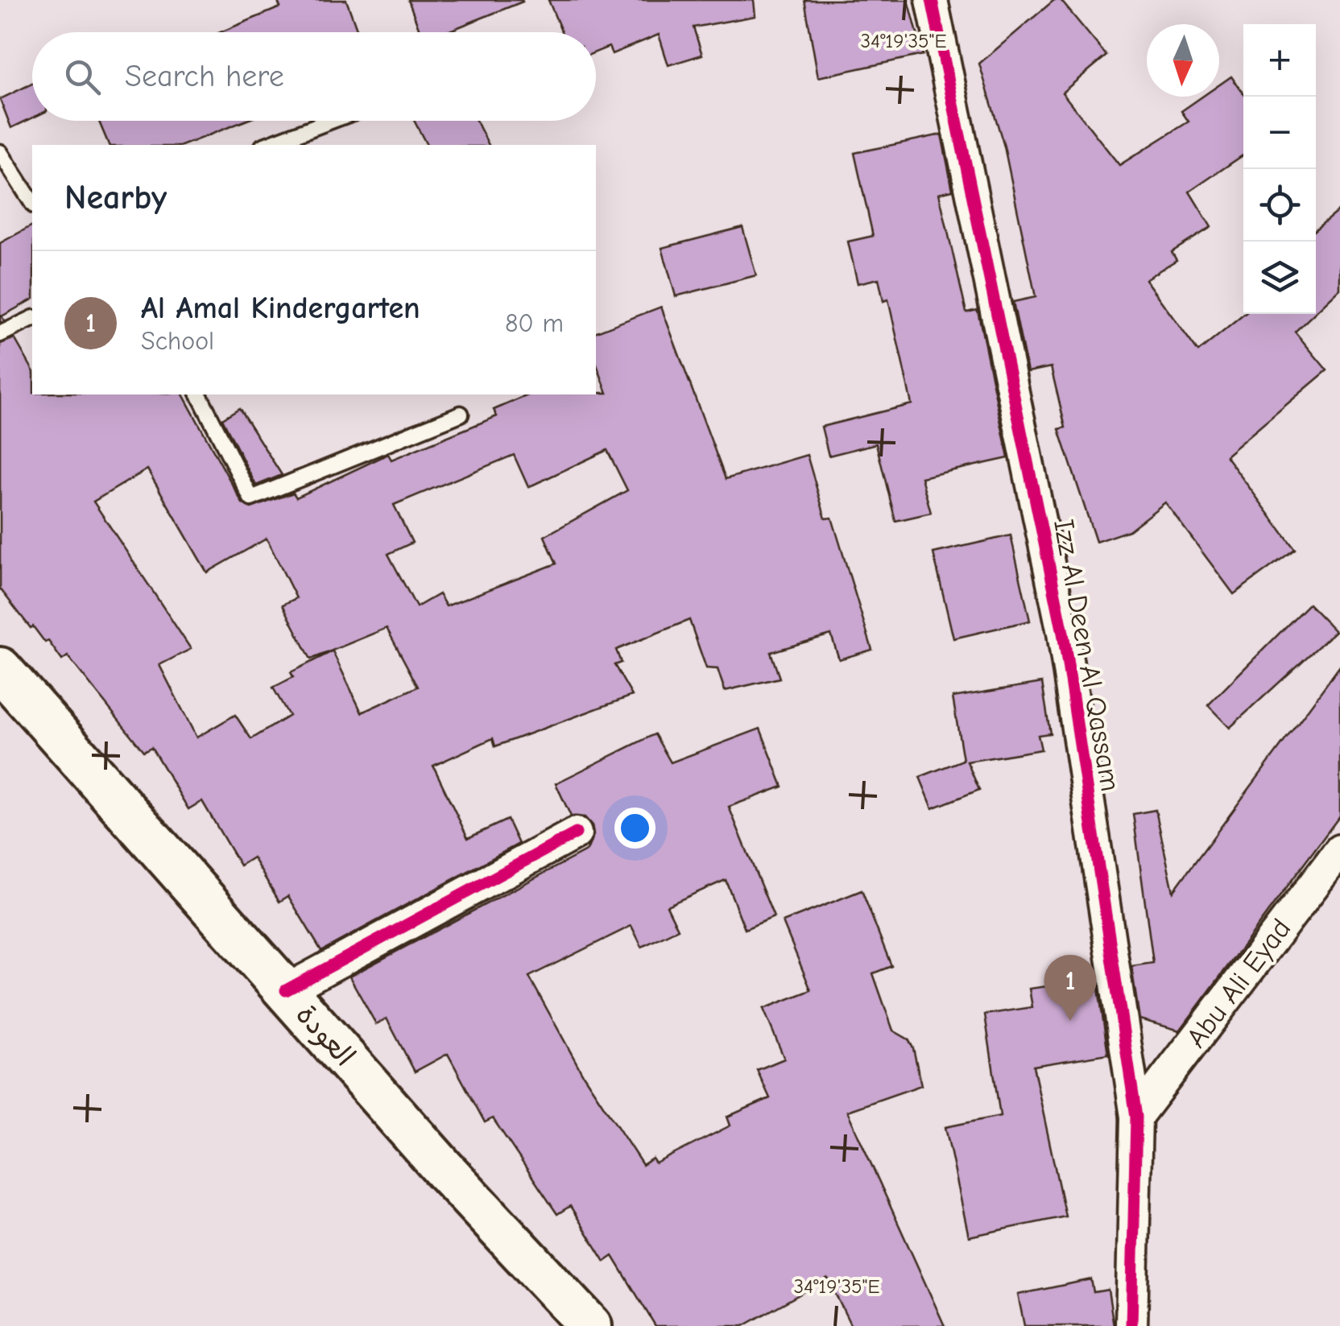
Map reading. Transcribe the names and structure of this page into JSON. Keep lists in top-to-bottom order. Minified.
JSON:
{"streets":{"main road":["العودة"],"street":["Izz Al Deen Al Qassam","Abu Ali Eyad"]},"crossings":[["Izz Al Deen Al Qassam","Abu Ali Eyad"]],"north":"bottom","page":{"map_buttons":["+","−"],"search":"Search here","heading":"Nearby","list":[{"mark":"1","name":"Al Amal Kindergarten","note":"School","value":"80 m"}],"pins":"1"},"coordinates":["34°19'35\"E"]}
